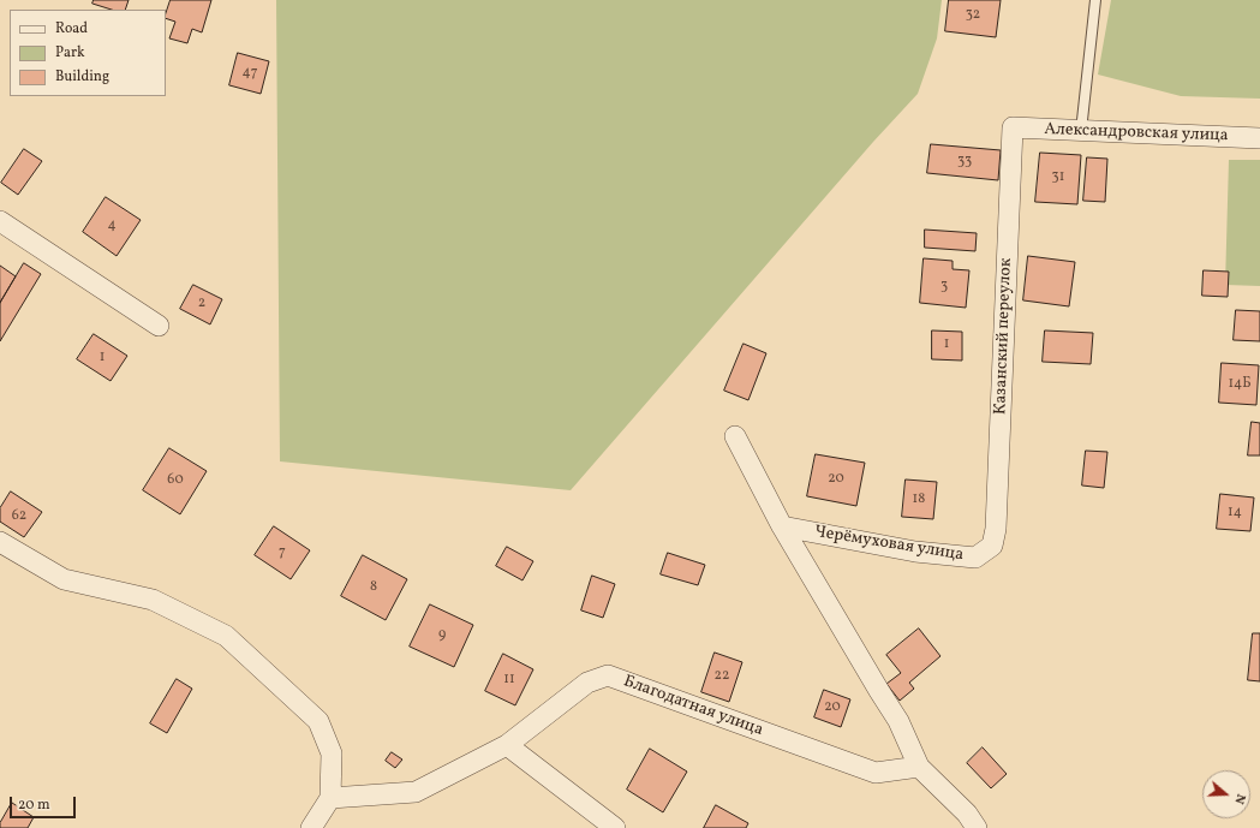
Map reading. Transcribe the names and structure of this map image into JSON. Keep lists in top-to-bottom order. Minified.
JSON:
{"streets":{"street":["Александровская улица","Казанский переулок","Черёмуховая улица","Благодатная улица"]},"crossings":[["Александровская улица","Казанский переулок"],["Казанский переулок","Черёмуховая улица"]],"house_numbers":["32","47","33","31","4","3","2","1","1","14Б","20","60","18","14","62","7","8","9","22","11","20"],"legend":["Road","Park","Building"],"scale_bar":"20 m","north":"right"}
